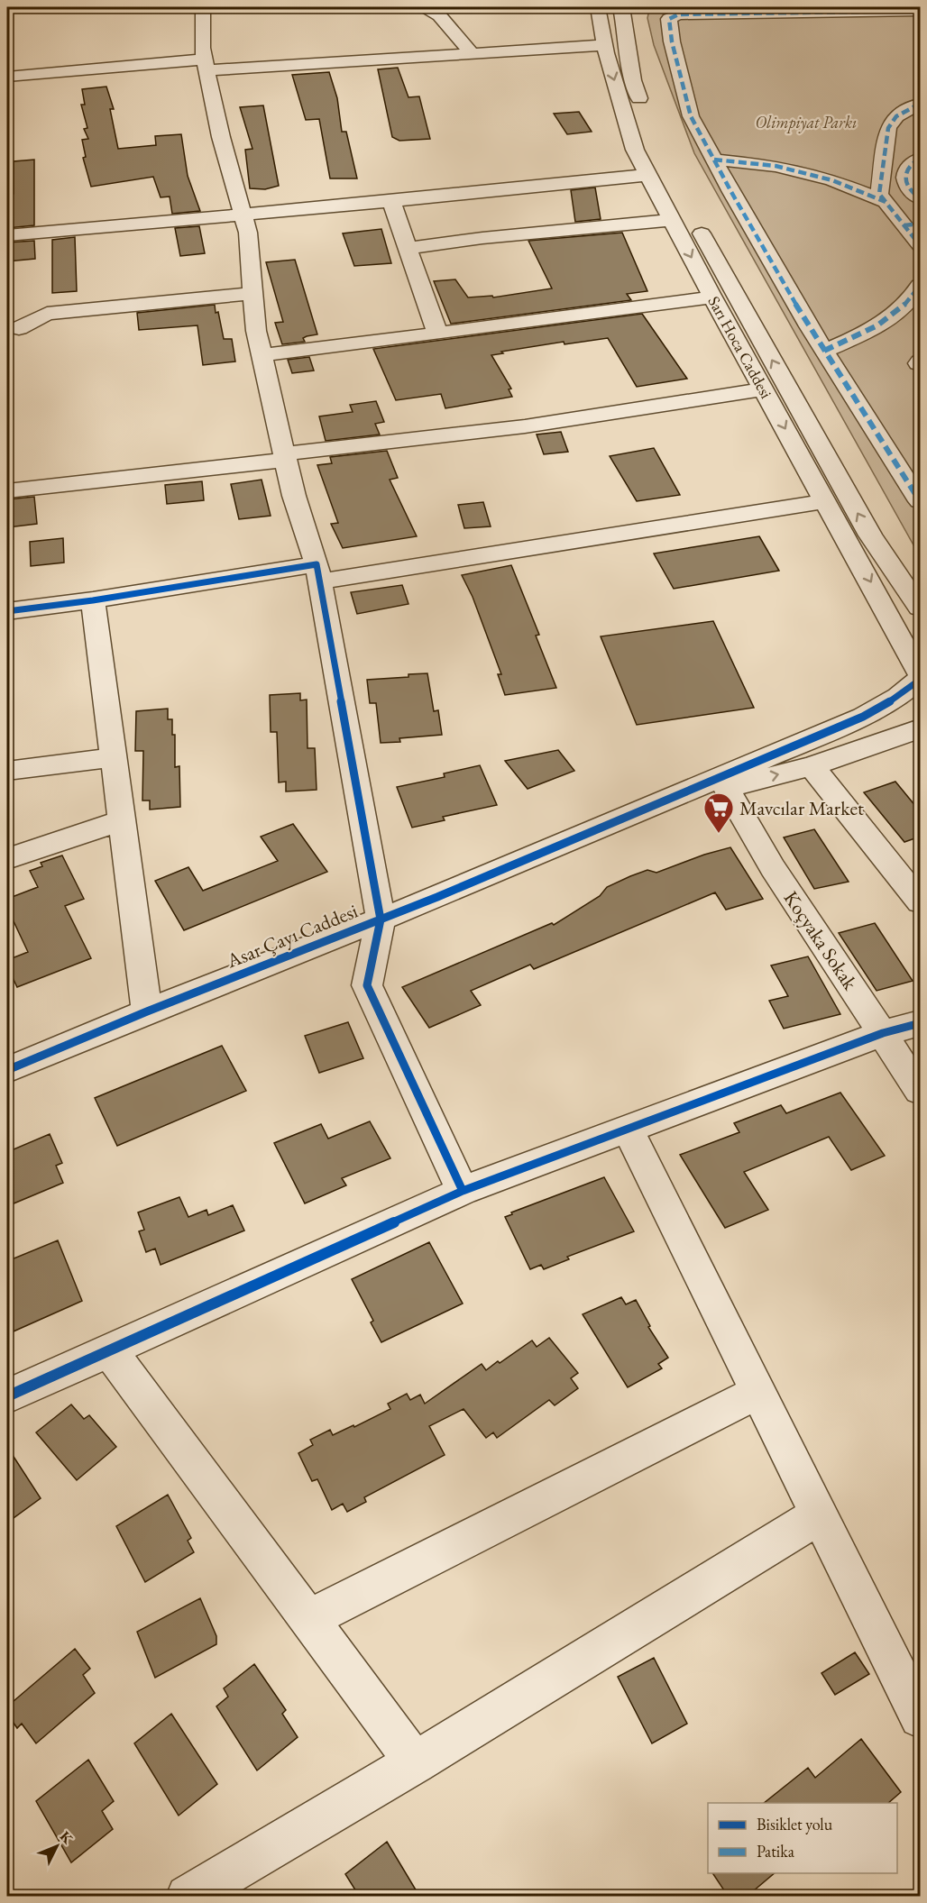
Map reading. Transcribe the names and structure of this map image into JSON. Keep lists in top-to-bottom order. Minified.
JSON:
{"streets":{"street":["Sarı Hoca Caddesi","Asar Çayı Caddesi","Koçyaka Sokak"]},"parks":["Olimpiyat Parkı"],"places":{"supermarket":["Mavcılar Market"]},"legend":["Bisiklet yolu","Patika"],"north":"top right"}
